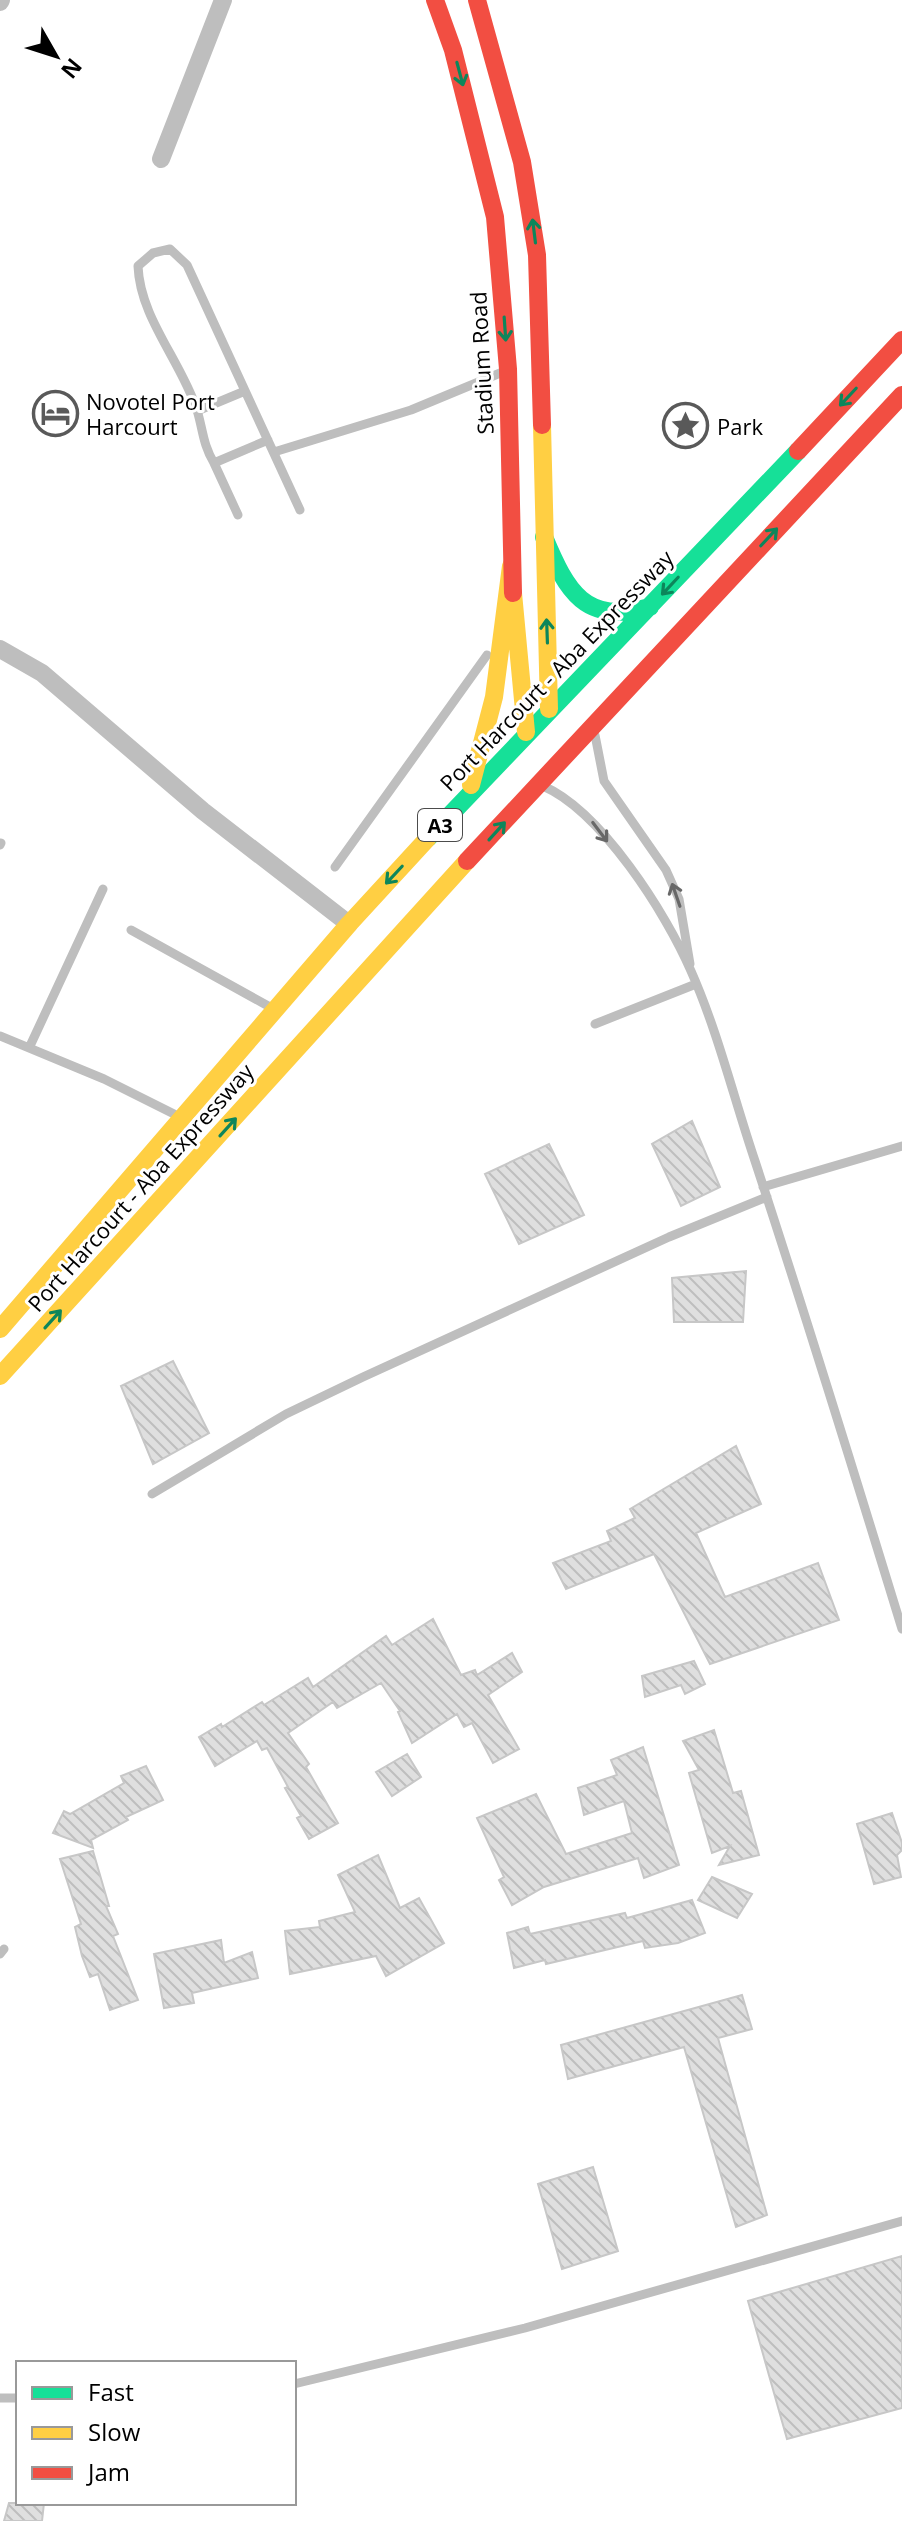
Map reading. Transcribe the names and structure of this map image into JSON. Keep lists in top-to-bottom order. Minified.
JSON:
{"streets":{"main road":["Stadium Road","Port Harcourt - Aba Expressway","A3"]},"crossings":[["Stadium Road","Port Harcourt - Aba Expressway"]],"places":{"hotel":["Novotel Port Harcourt"],"place":["Park"]},"legend":["Fast","Slow","Jam"],"north":"bottom right"}
